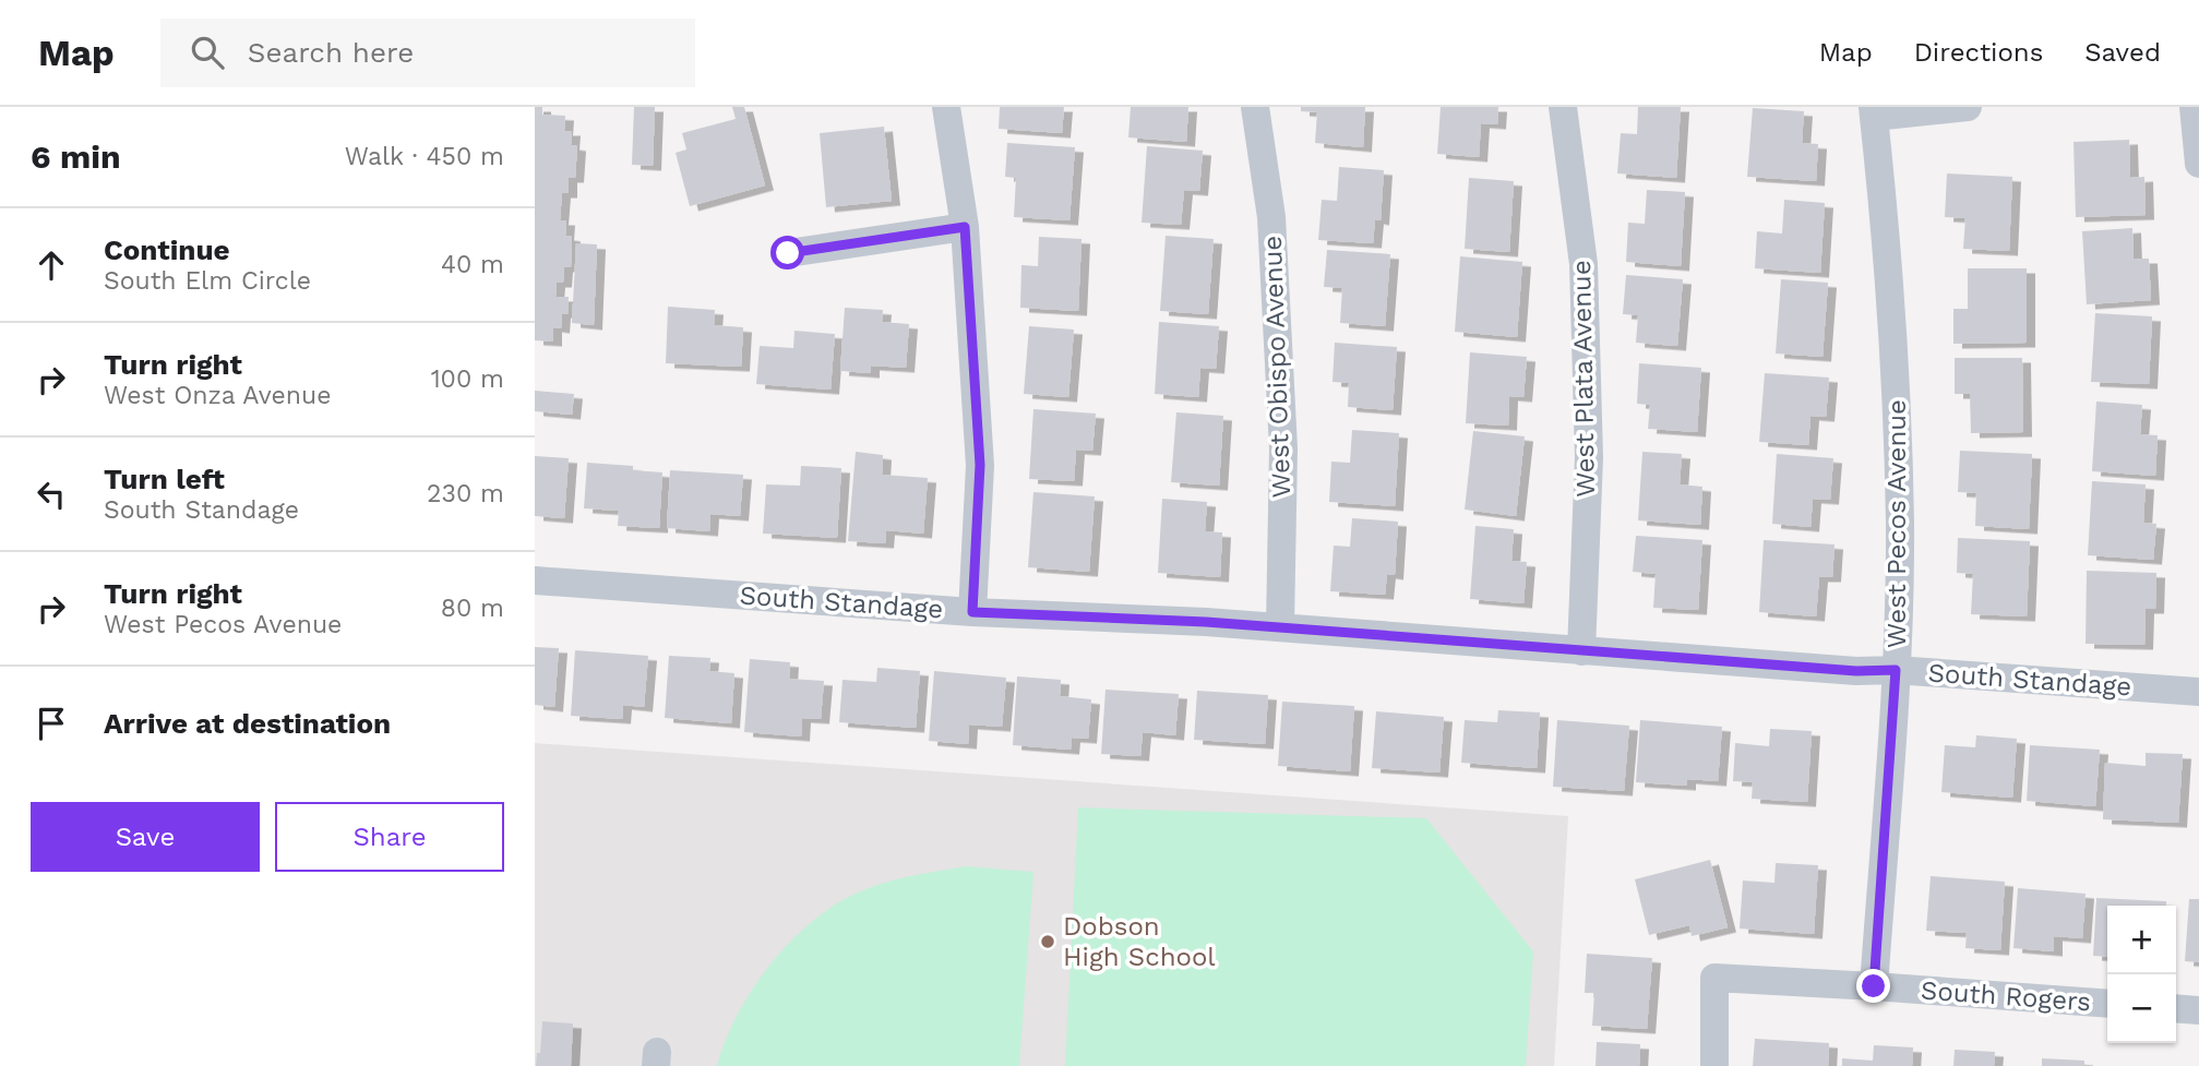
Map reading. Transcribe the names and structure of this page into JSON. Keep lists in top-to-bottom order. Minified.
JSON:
{"streets":{"street":["West Obispo Avenue","West Plata Avenue","West Pecos Avenue","South Standage","South Rogers"]},"crossings":[["West Obispo Avenue","South Standage"],["West Plata Avenue","South Standage"],["West Pecos Avenue","South Standage"],["West Pecos Avenue","South Rogers"]],"places":["Dobson High School"],"page":{"header":"Map","search":"Search here","nav":["Map","Directions","Saved"],"heading":["6 min","Walk · 450 m"],"list":[["Continue","South Elm Circle","40 m"],["Turn right","West Onza Avenue","100 m"],["Turn left","South Standage","230 m"],["Turn right","West Pecos Avenue","80 m"],"Arrive at destination"],"buttons":["Save","Share"],"map_buttons":["+","−"]}}
